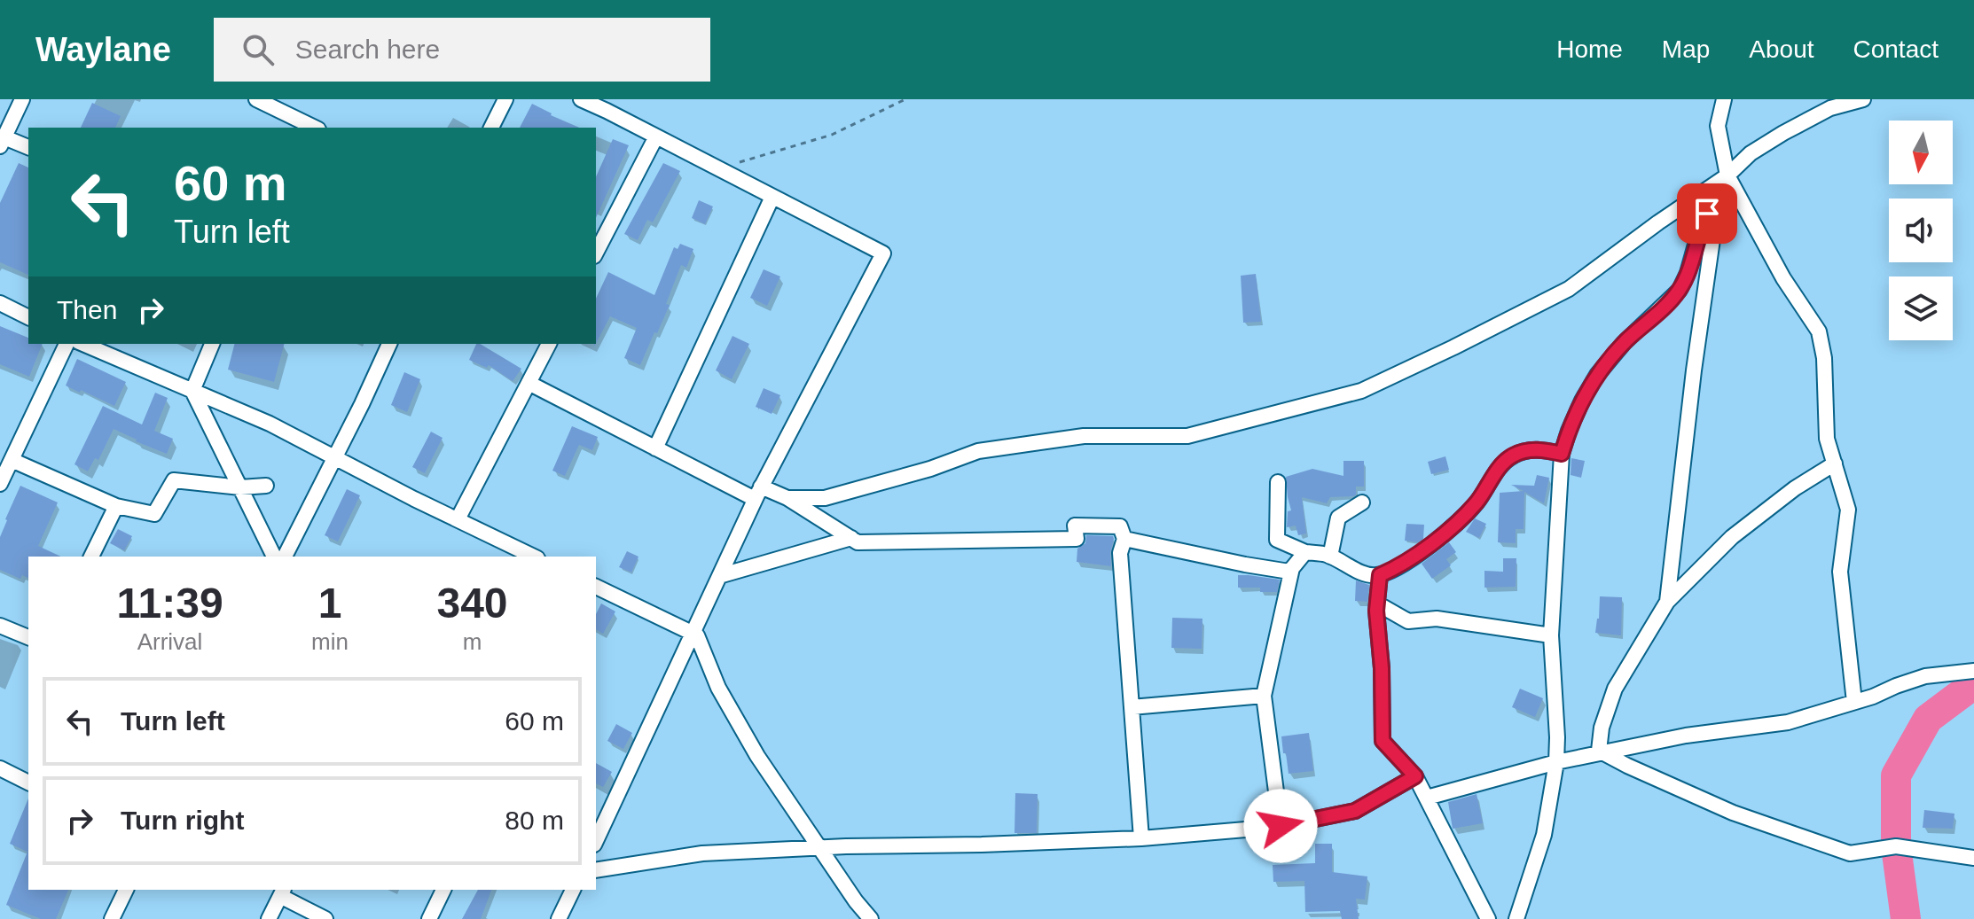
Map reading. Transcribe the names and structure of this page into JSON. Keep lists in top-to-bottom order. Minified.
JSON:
{"north":"bottom","page":{"header":"Waylane","search":"Search here","nav":["Home","Map","About","Contact"],"turn":["60 m","Turn left"],"then":"Then","eta":["11:39","Arrival","1","min","340","m"],"list":[{"name":"Turn left","value":"60 m"},{"name":"Turn right","value":"80 m"}]}}
